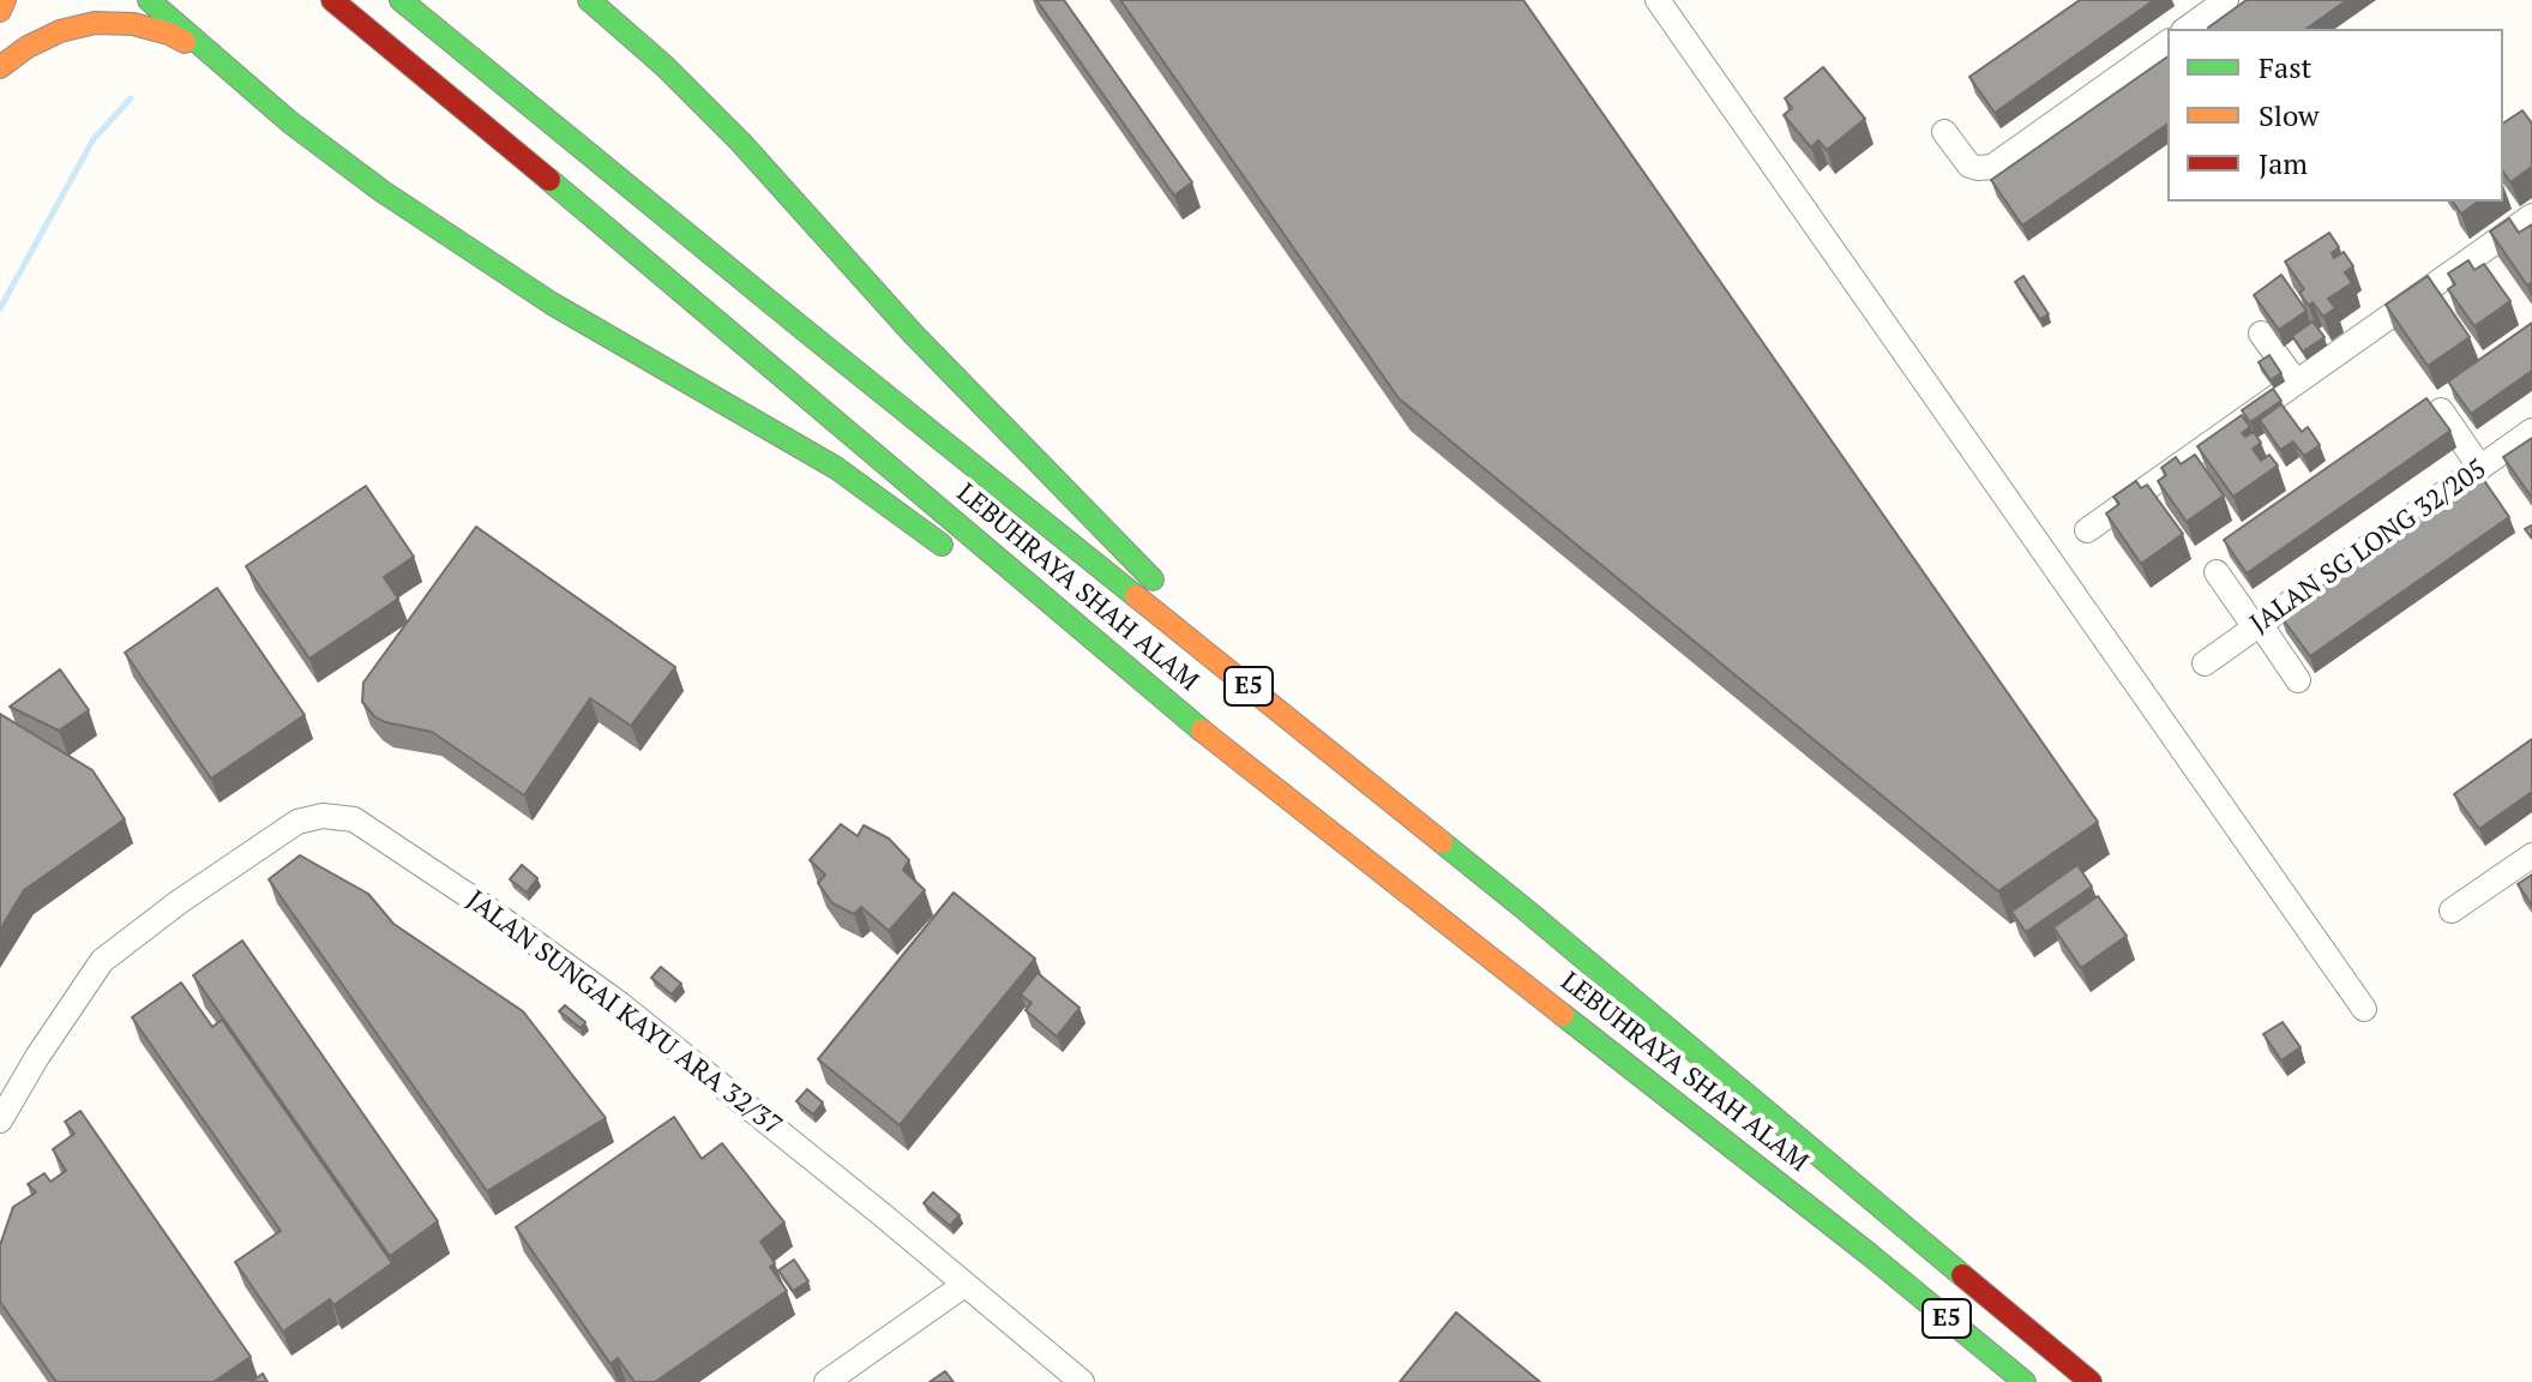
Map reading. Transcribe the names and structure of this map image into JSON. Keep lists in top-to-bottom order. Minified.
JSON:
{"streets":{"main road":["LEBUHRAYA SHAH ALAM","E5"],"street":["JALAN SG LONG 32/205","JALAN SUNGAI KAYU ARA 32/37"]},"legend":["Fast","Slow","Jam"]}
